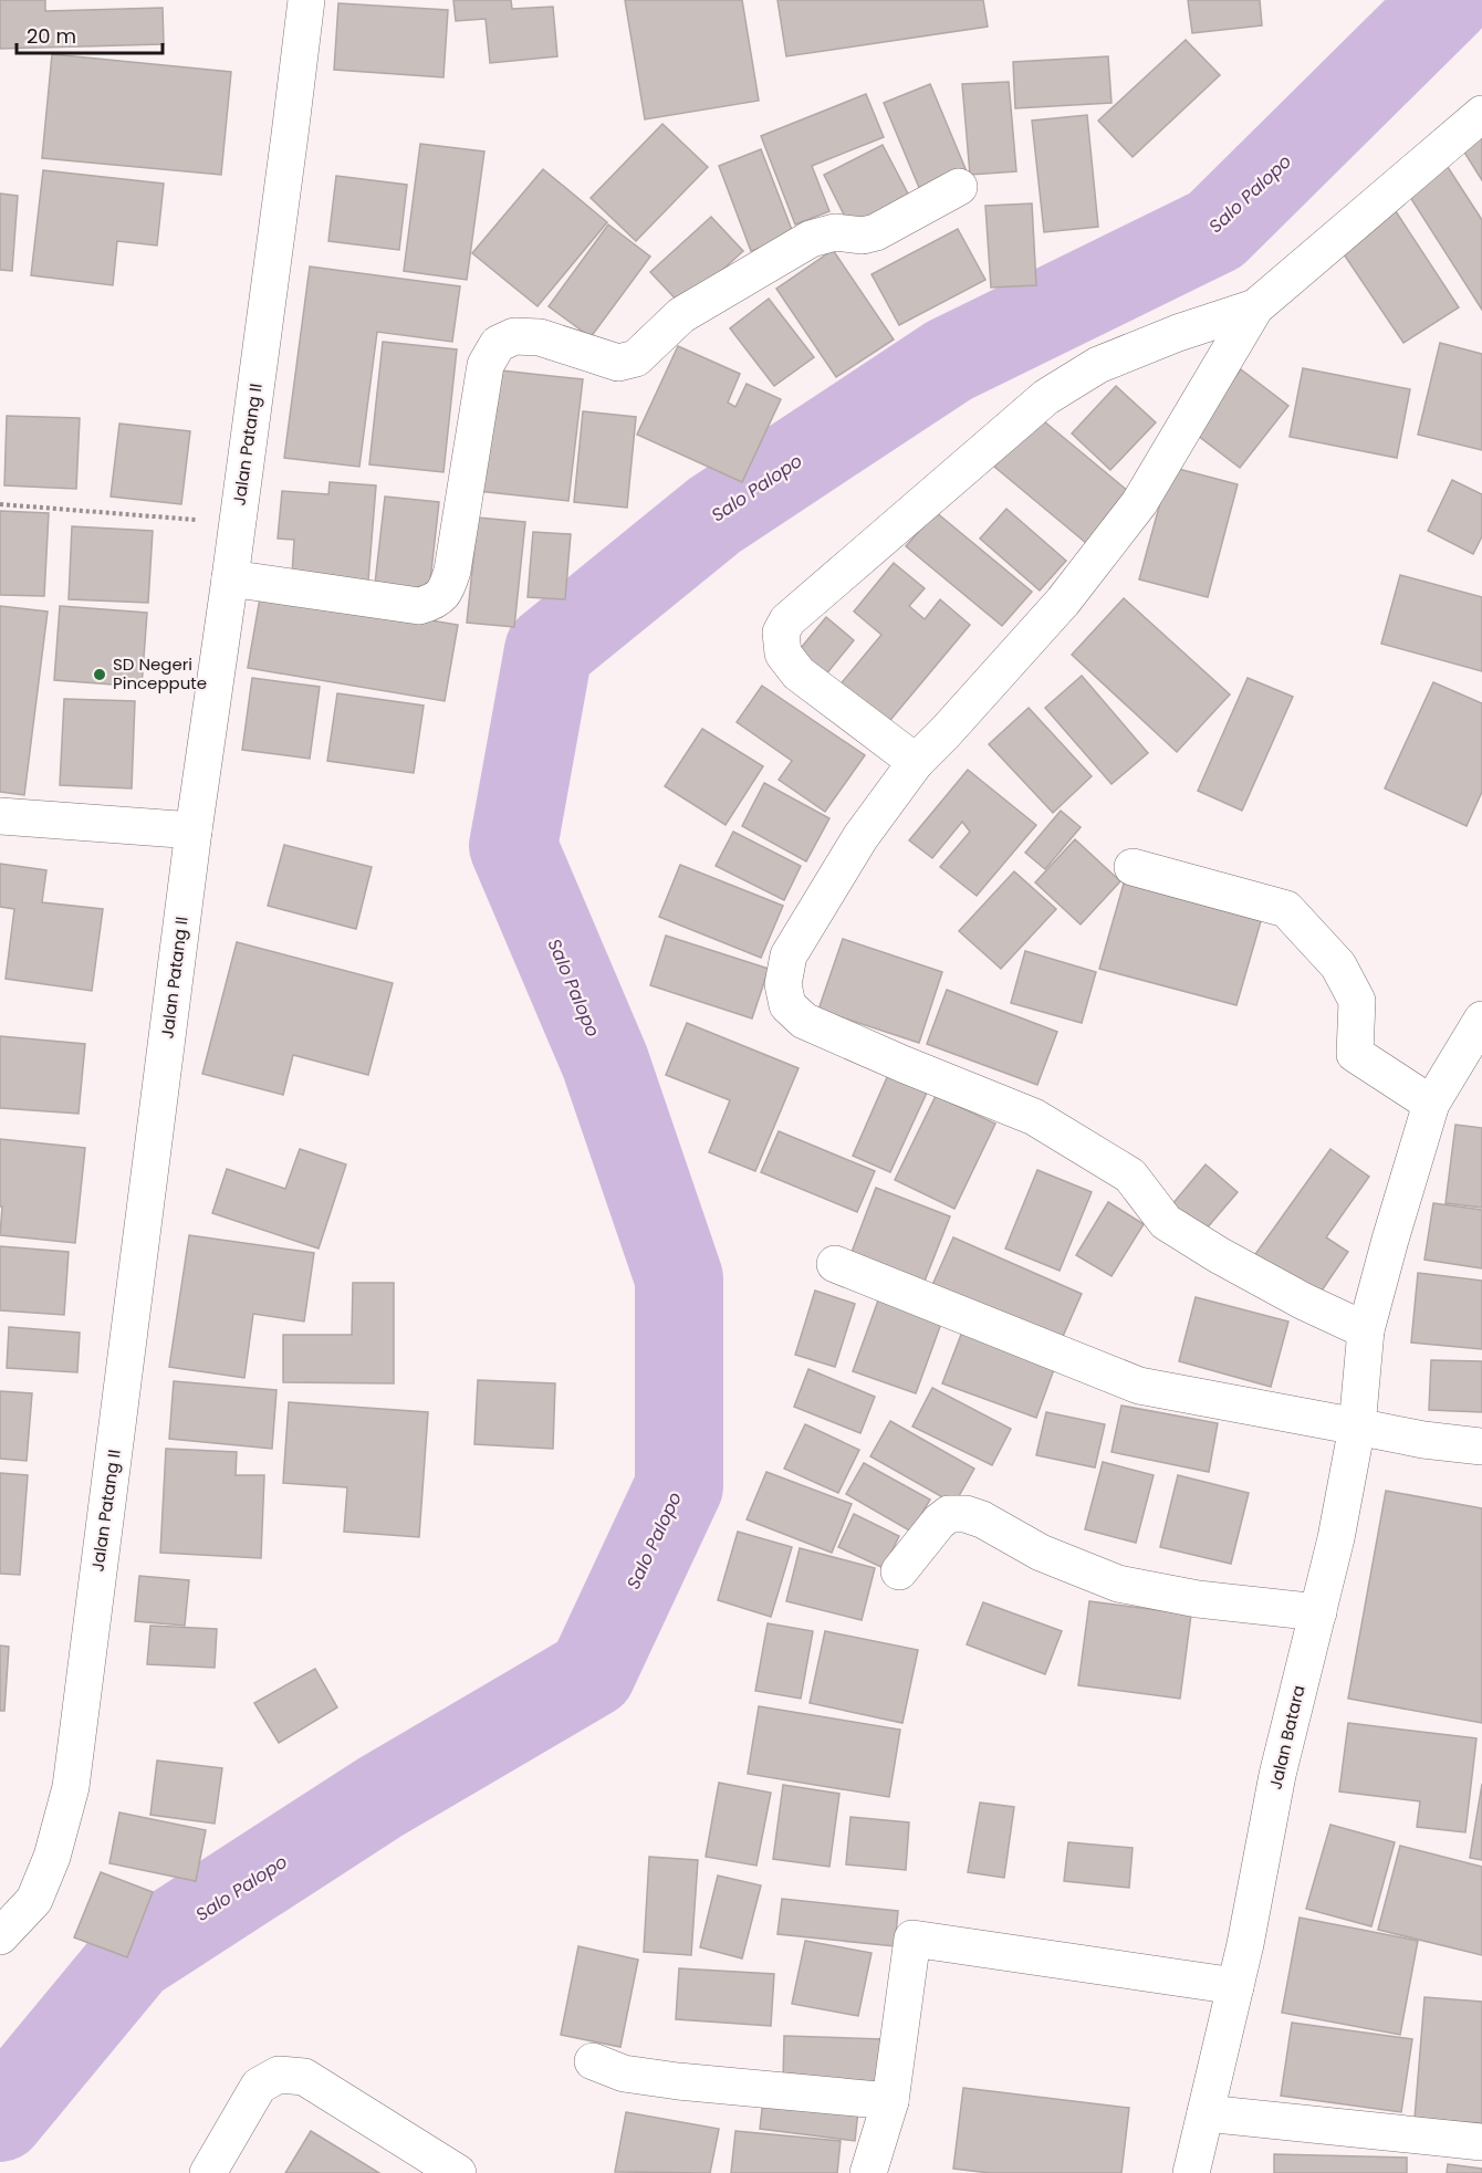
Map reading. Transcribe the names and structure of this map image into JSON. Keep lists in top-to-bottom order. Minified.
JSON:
{"streets":{"street":["Jalan Patang II","Jalan Batara"]},"water":["Salo Palopo"],"places":["SD Negeri Pinceppute"],"scale_bar":"20 m"}
